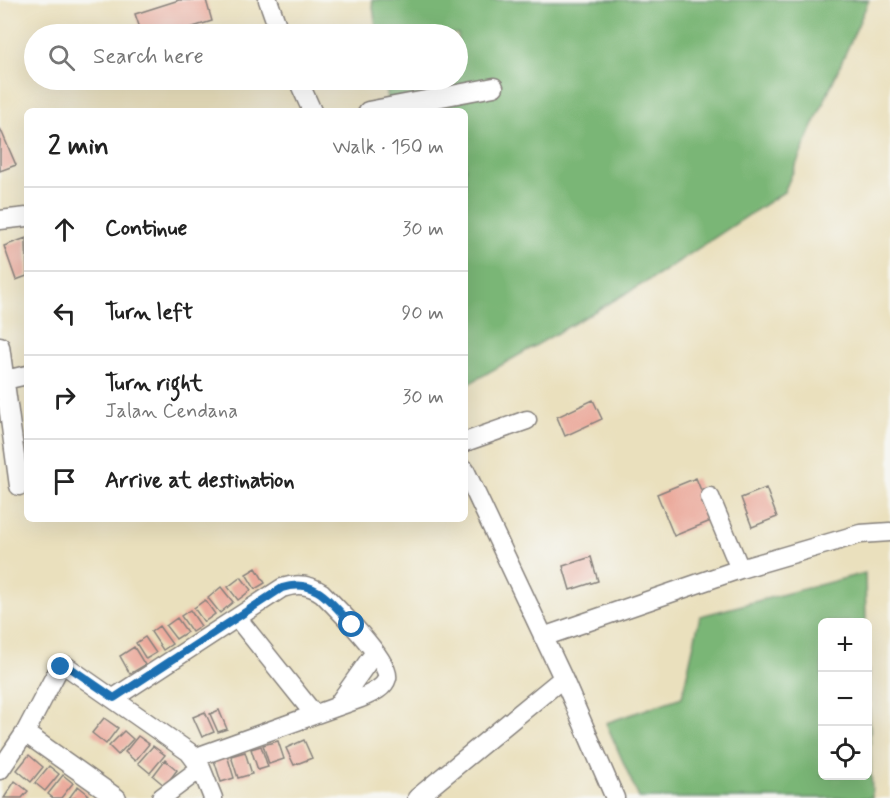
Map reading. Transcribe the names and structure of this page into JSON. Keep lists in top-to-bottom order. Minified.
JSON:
{"page":{"search":"Search here","heading":["2 min","Walk · 150 m"],"list":[["Continue","30 m"],["Turn left","90 m"],["Turn right","Jalan Cendana","30 m"],"Arrive at destination"],"map_buttons":["+","−"]}}
